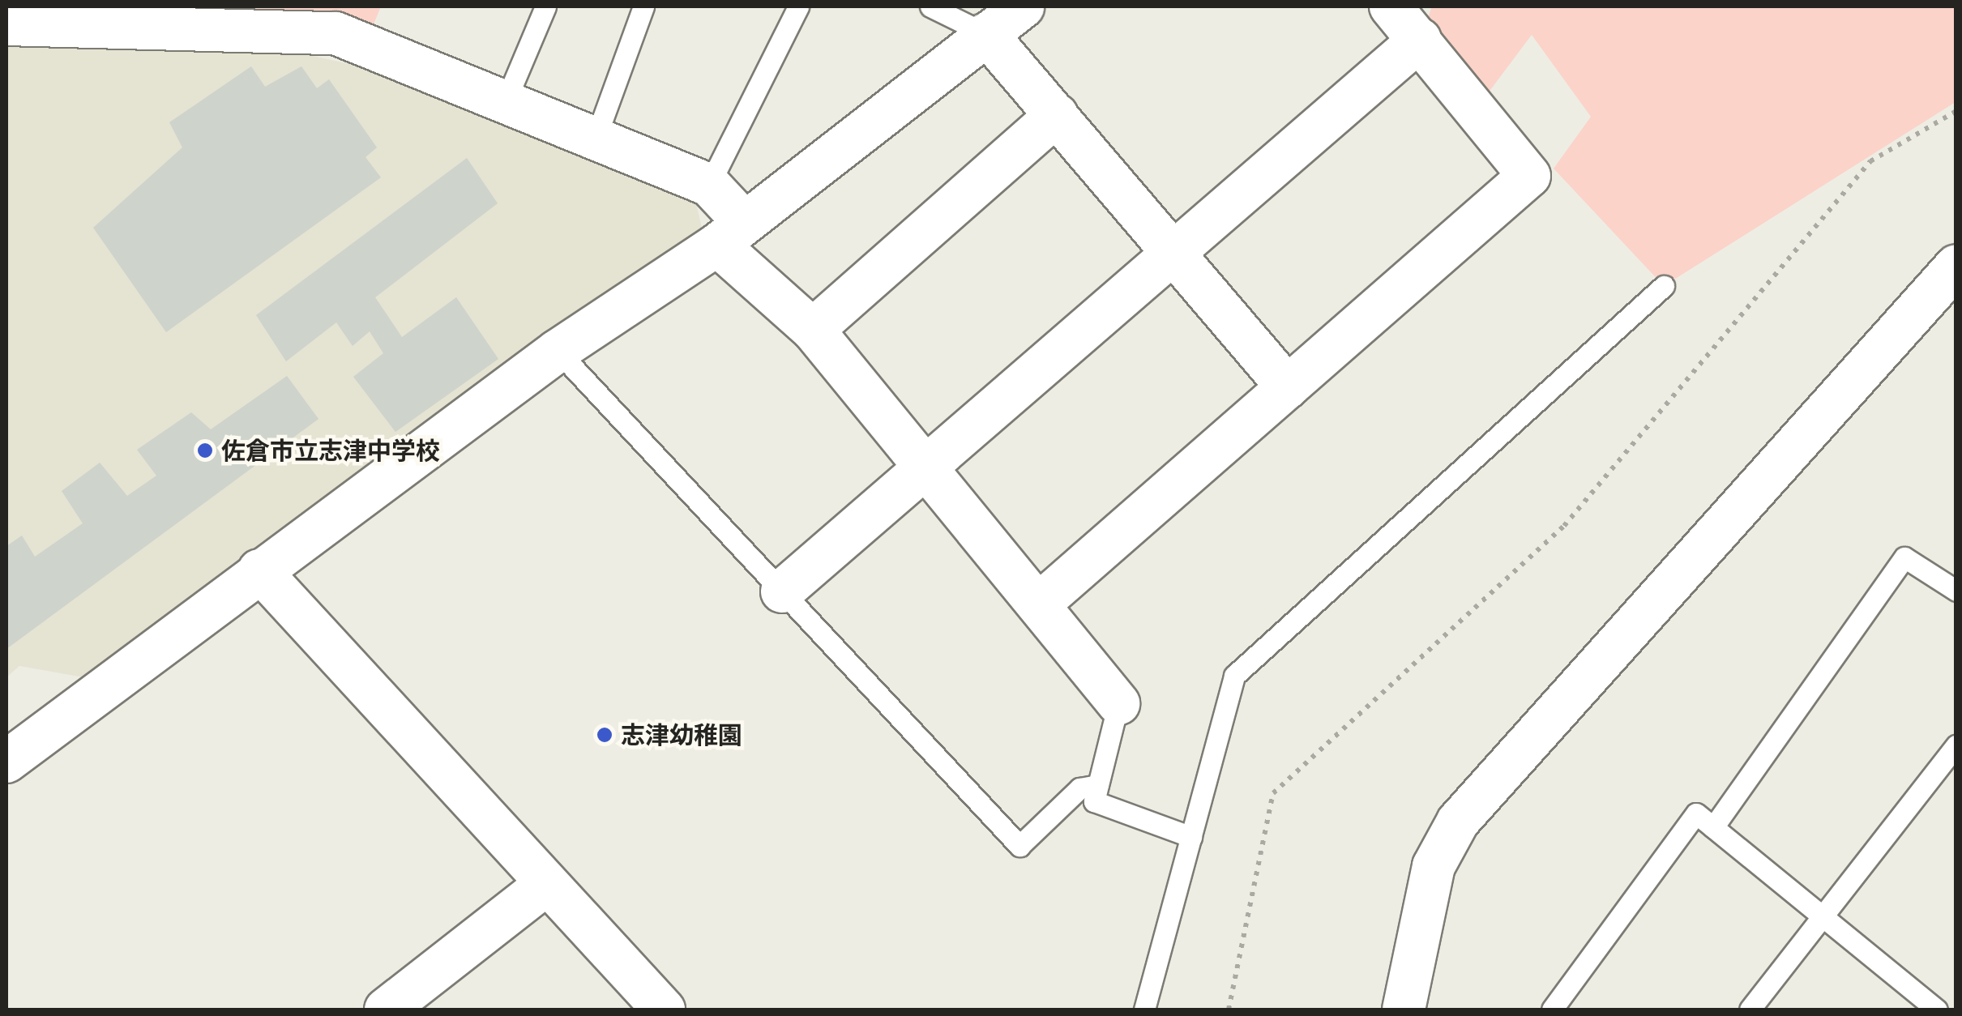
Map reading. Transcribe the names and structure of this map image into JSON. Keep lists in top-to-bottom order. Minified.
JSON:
{"places":["佐倉市立志津中学校","志津幼稚園"]}
